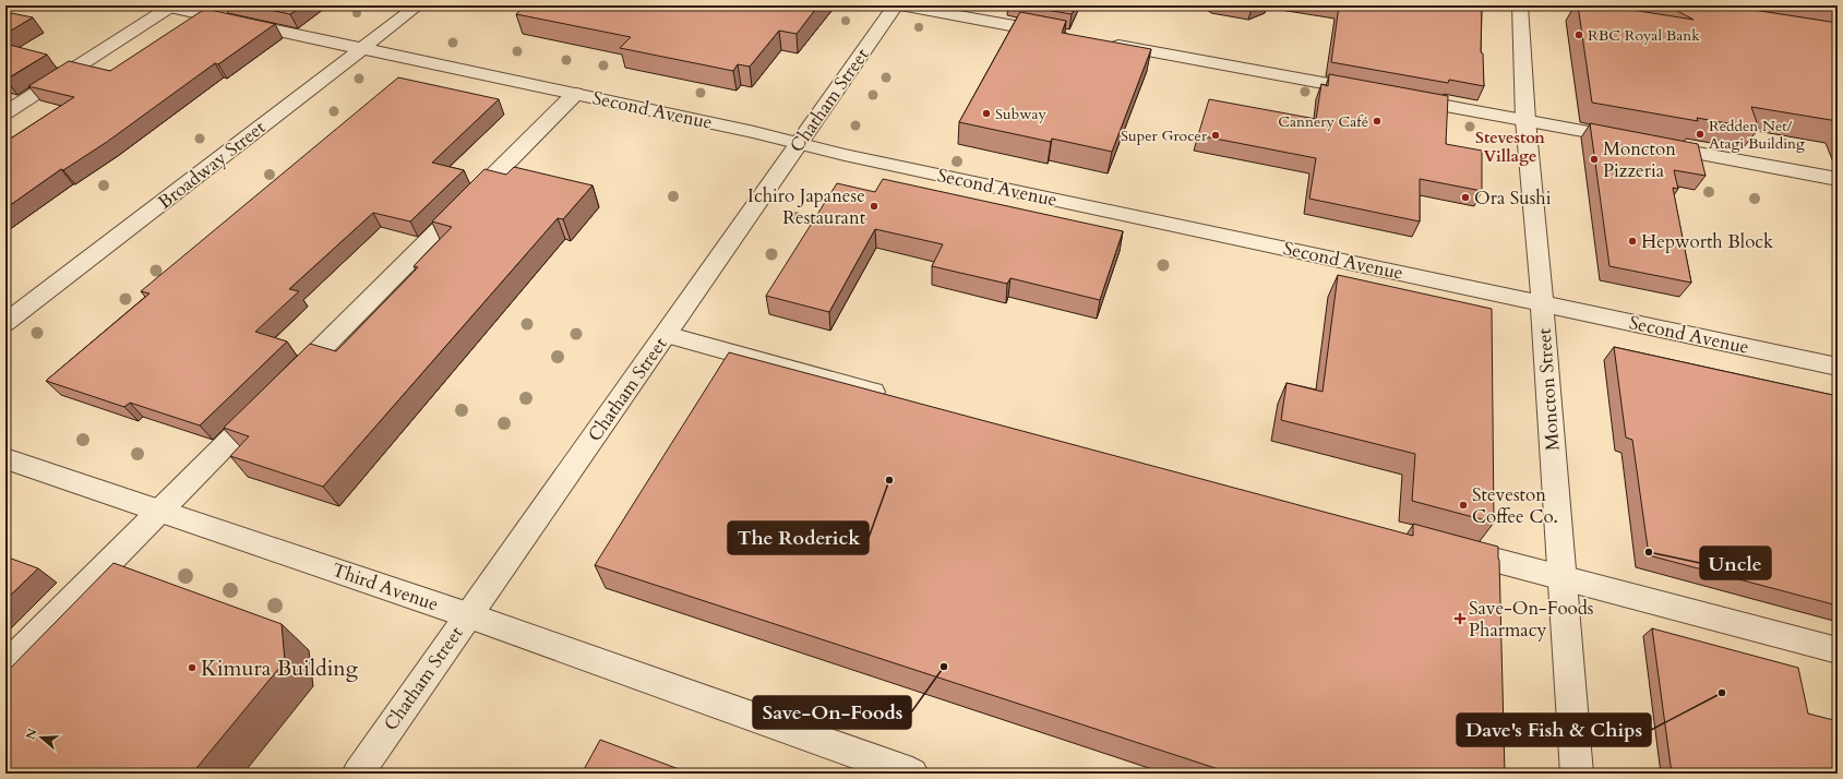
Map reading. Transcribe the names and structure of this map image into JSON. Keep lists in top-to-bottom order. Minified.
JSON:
{"streets":{"street":["Chatham Street","Second Avenue","Broadway Street","Moncton Street","Third Avenue"]},"crossings":[["Chatham Street","Second Avenue"],["Chatham Street","Third Avenue"],["Second Avenue","Broadway Street"],["Second Avenue","Moncton Street"]],"districts":["Steveston Village"],"places":{"other":["RBC Royal Bank","Subway","Cannery Café","Redden Net/ Atagi Building","Super Grocer","Moncton Pizzeria","Ora Sushi","Ichiro Japanese Restaurant","Hepworth Block","The Roderick","Steveston Coffee Co.","Uncle","Save-On-Foods","Kimura Building","Dave's Fish & Chips"],"health":["Save-On-Foods Pharmacy"]},"north":"left"}
